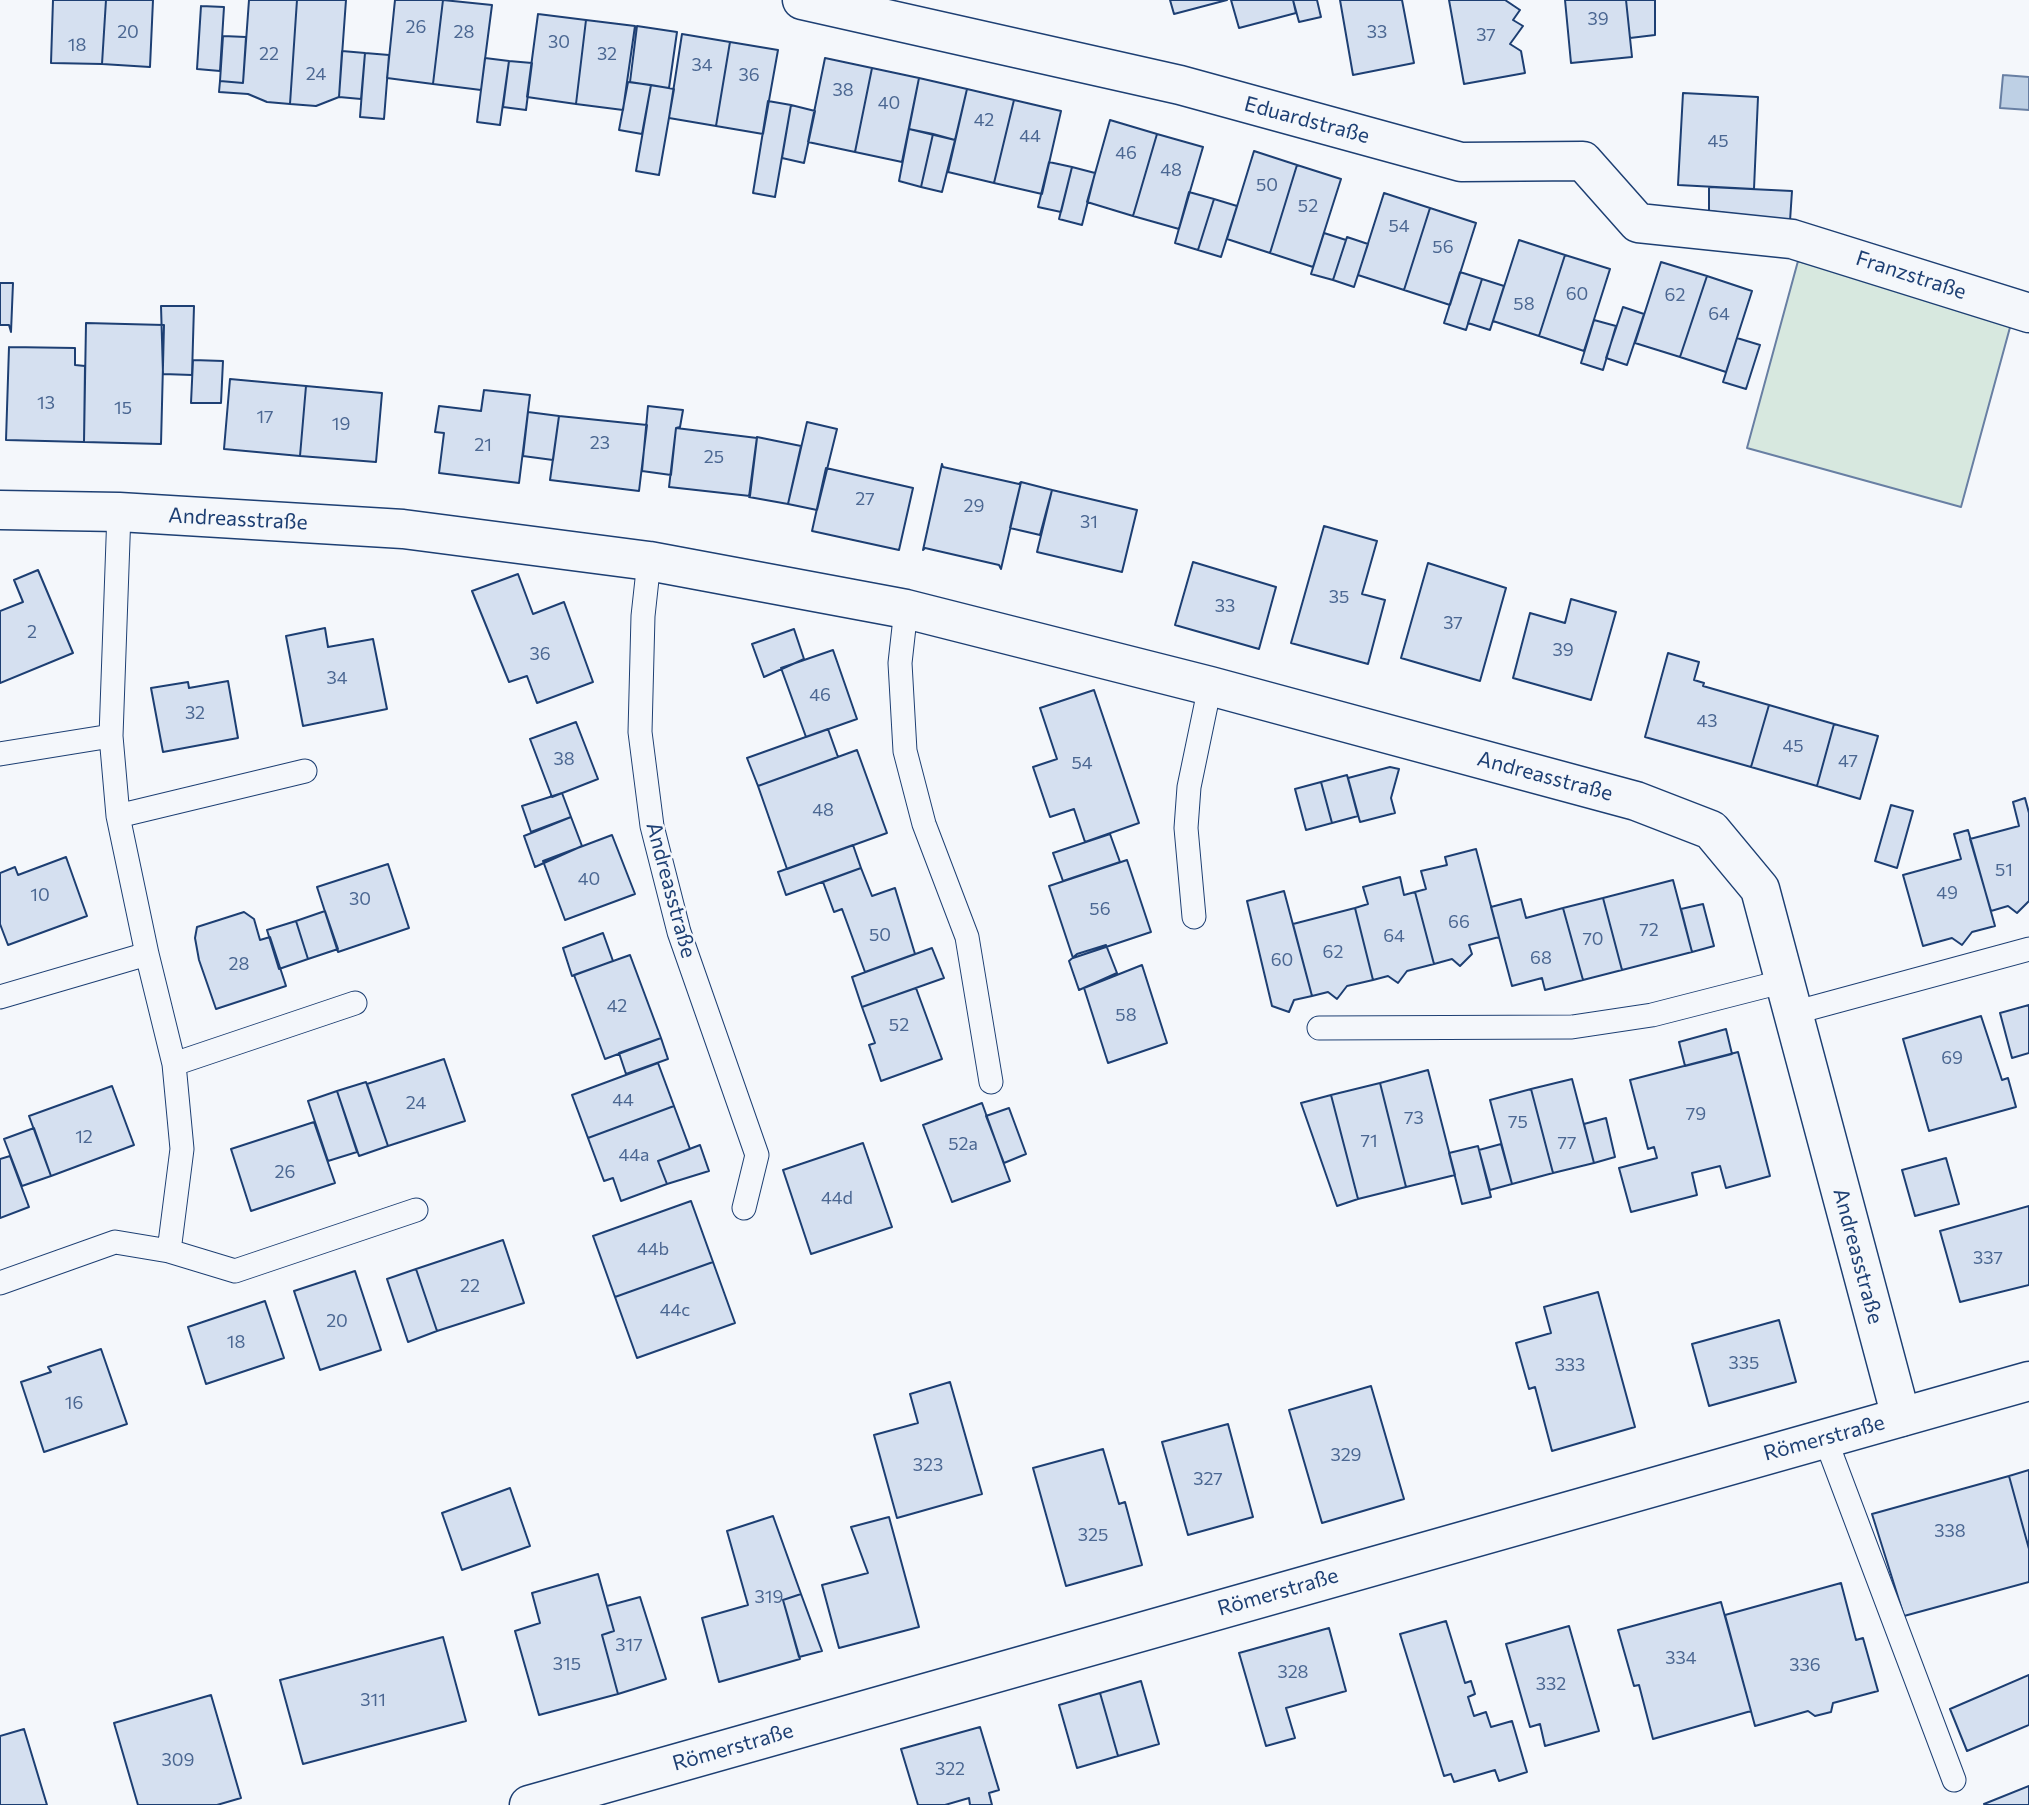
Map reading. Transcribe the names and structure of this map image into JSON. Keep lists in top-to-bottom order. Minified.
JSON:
{"streets":{"street":["Eduardstraße","Franzstraße","Andreasstraße","Römerstraße"]},"crossings":[["Eduardstraße","Franzstraße"],["Andreasstraße","Römerstraße"]],"house_numbers":["39","26","20","28","33","37","30","18","22","32","34","24","36","38","40","42","44","45","46","48","50","52","54","56","60","62","58","64","13","15","17","19","23","21","25","27","29","31","35","33","37","2","39","36","34","46","32","43","45","38","47","54","48","51","40","49","10","30","56","66","72","50","64","70","62","68","60","28","42","58","52","69","44","24","79","73","75","12","71","77","52a","44a","26","44d","44b","337","22","44c","20","18","335","333","16","329","323","327","338","325","319","317","334","315","336","328","332","311","309","322"]}
